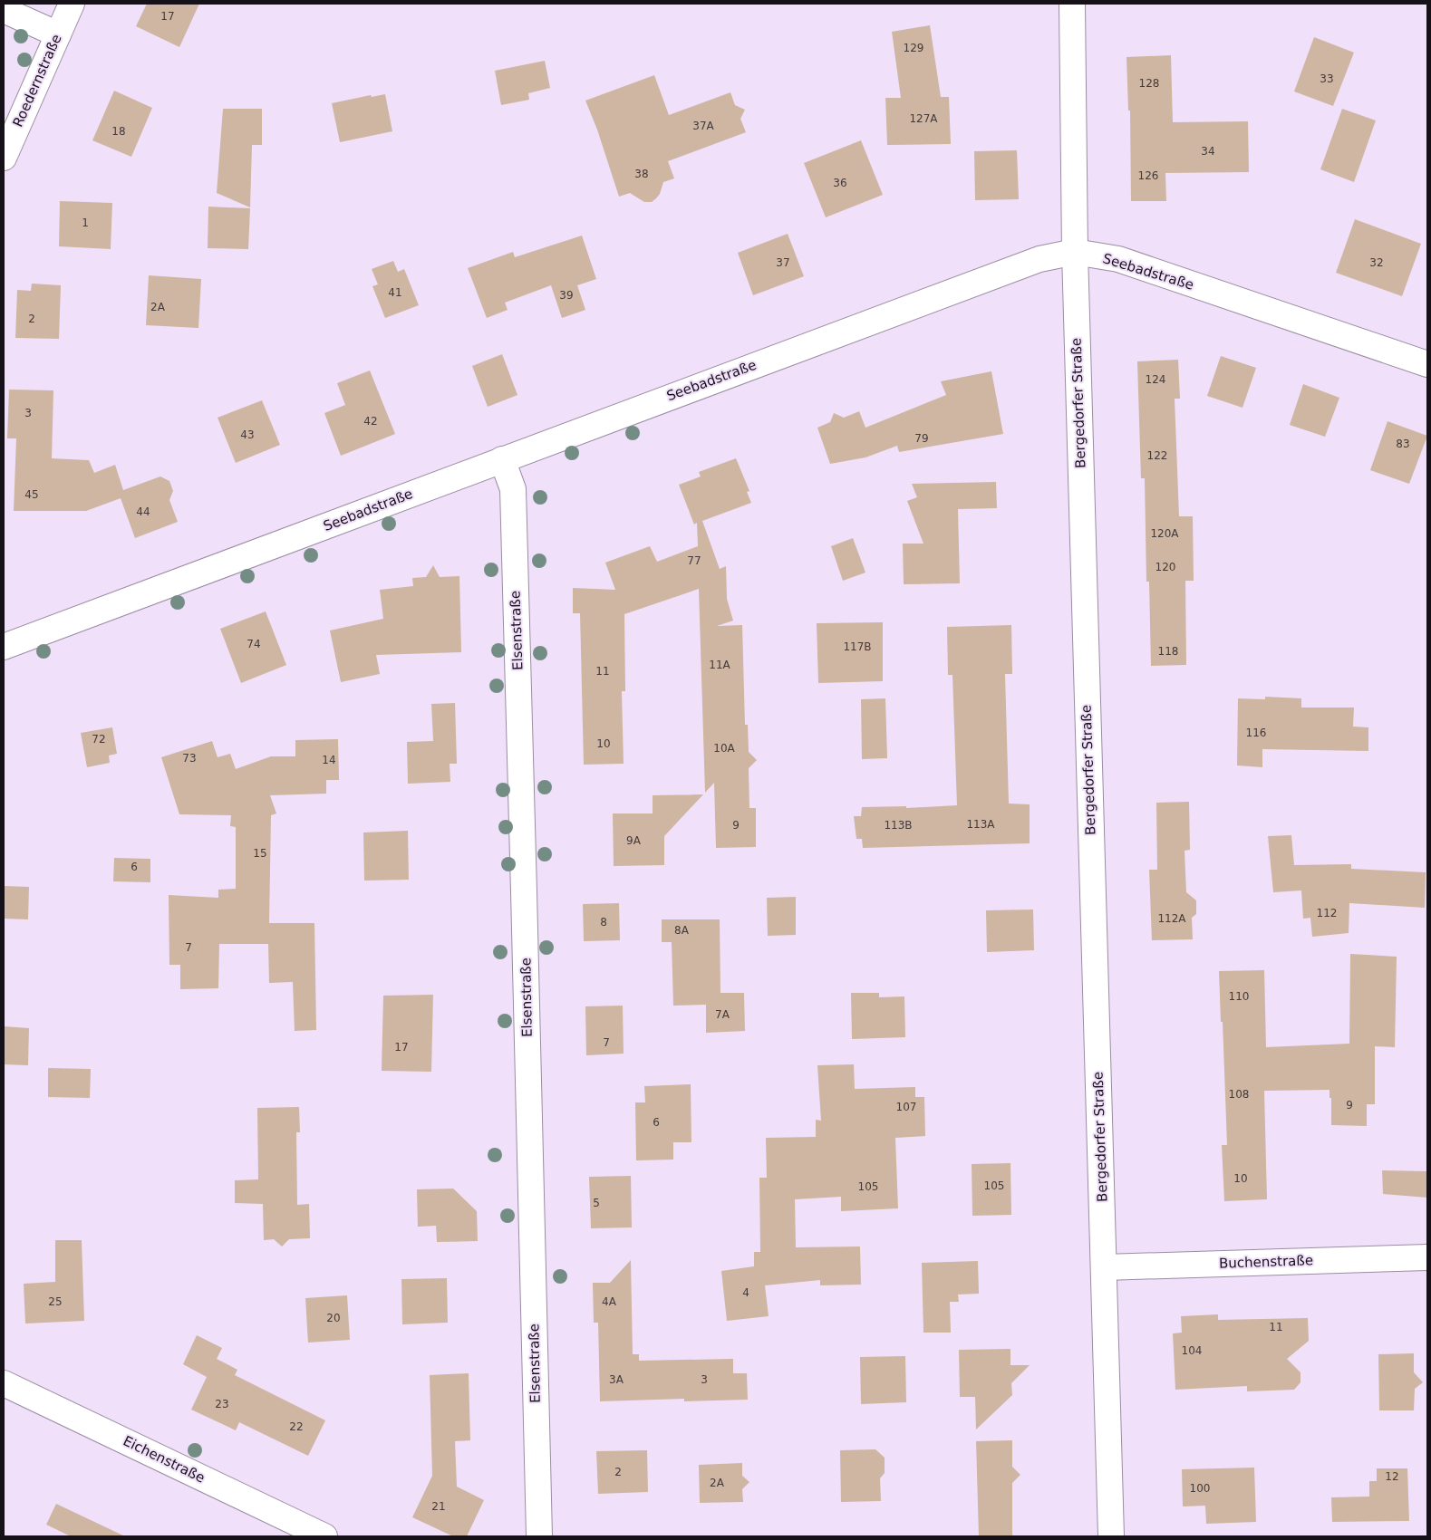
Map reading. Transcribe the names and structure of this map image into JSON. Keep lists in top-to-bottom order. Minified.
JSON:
{"streets":{"street":["Roedernstraße","Seebadstraße","Bergedorfer Straße","Elsenstraße","Buchenstraße","Eichenstraße"]},"crossings":[["Seebadstraße","Bergedorfer Straße"],["Seebadstraße","Elsenstraße"],["Bergedorfer Straße","Buchenstraße"]],"house_numbers":["17","129","33","128","127A","37A","18","34","38","126","36","1","37","32","41","39","2A","2","124","3","42","43","79","83","122","45","44","120A","77","120","74","117B","118","11A","11","116","72","10","10A","73","14","113A","9","113B","9A","15","6","112","112A","8","8A","7","110","7A","7","17","108","9","107","6","10","105","105","5","4","25","4A","20","11","104","3A","3","23","22","2","12","2A","100","21"]}
